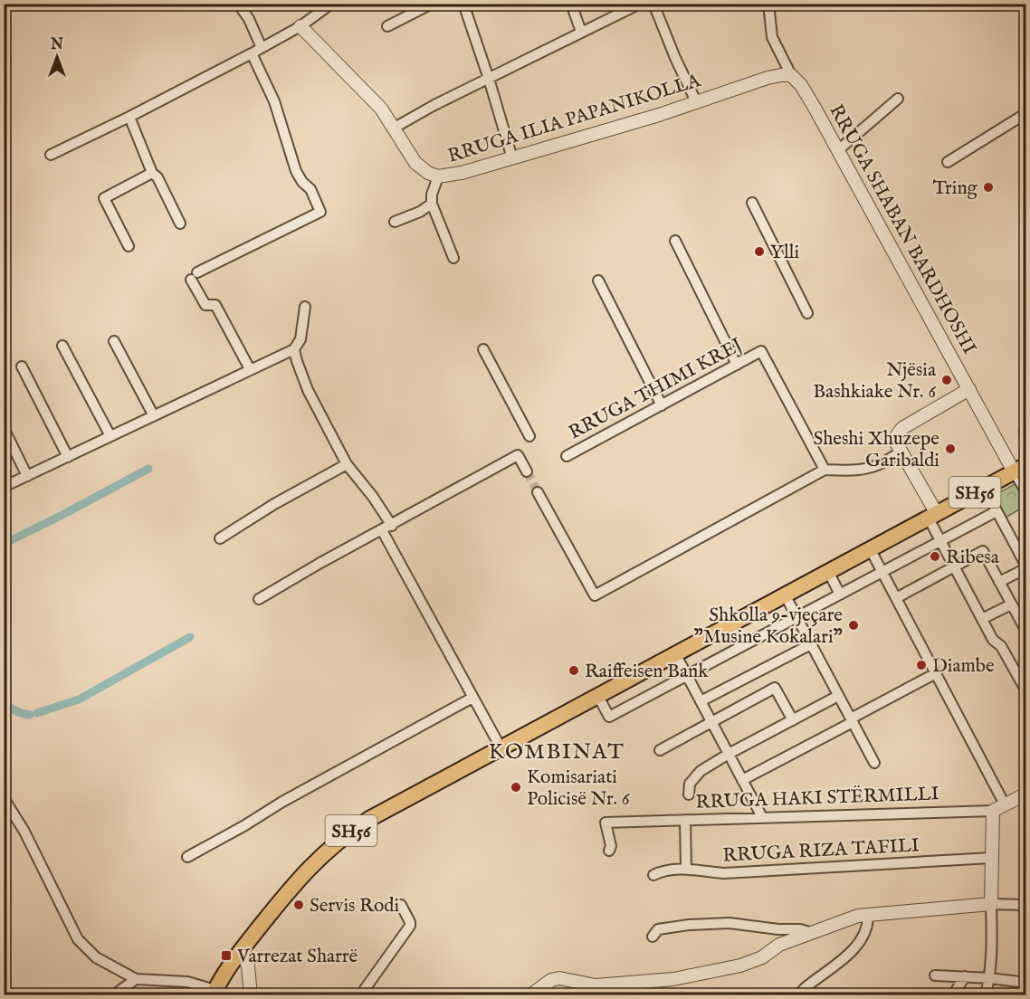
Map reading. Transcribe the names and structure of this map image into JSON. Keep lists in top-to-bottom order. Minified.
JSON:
{"streets":{"main road":["SH56"],"street":["RRUGA ILIA PAPANIKOLLA","RRUGA SHABAN BARDHOSHI","RRUGA THIMI KREJ","RRUGA HAKI STËRMILLI","RRUGA RIZA TAFILI"]},"crossings":[["RRUGA ILIA PAPANIKOLLA","RRUGA SHABAN BARDHOSHI"],["RRUGA SHABAN BARDHOSHI","SH56"]],"districts":["KOMBINAT"],"places":{"other":["Tring","Ylli","Njësia Bashkiake Nr. 6","Sheshi Xhuzepe Garibaldi","Ribesa","Shkolla 9-vjeçare \"Musine Kokalari\"","Diambe","Raiffeisen Bank","Komisariati Policisë Nr. 6","Servis Rodi"],"transit":["Varrezat Sharrë"]},"north":"top"}
